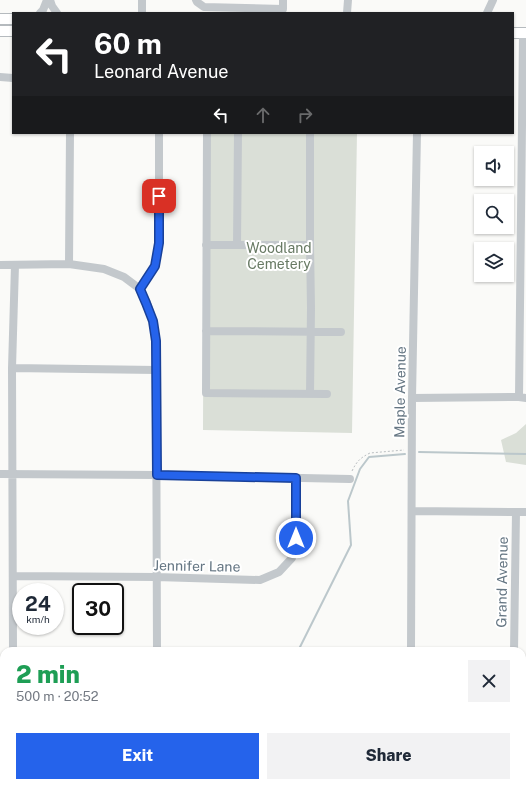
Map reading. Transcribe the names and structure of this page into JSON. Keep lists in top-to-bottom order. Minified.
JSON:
{"streets":{"street":["Maple Avenue","Jennifer Lane","Grand Avenue"]},"parks":["Woodland Cemetery"],"page":{"turn":["60 m","Leonard Avenue"],"speed":"24 km/h","limit":"30","heading":["2 min","500 m · 20:52"],"buttons":["Exit","Share"]}}
